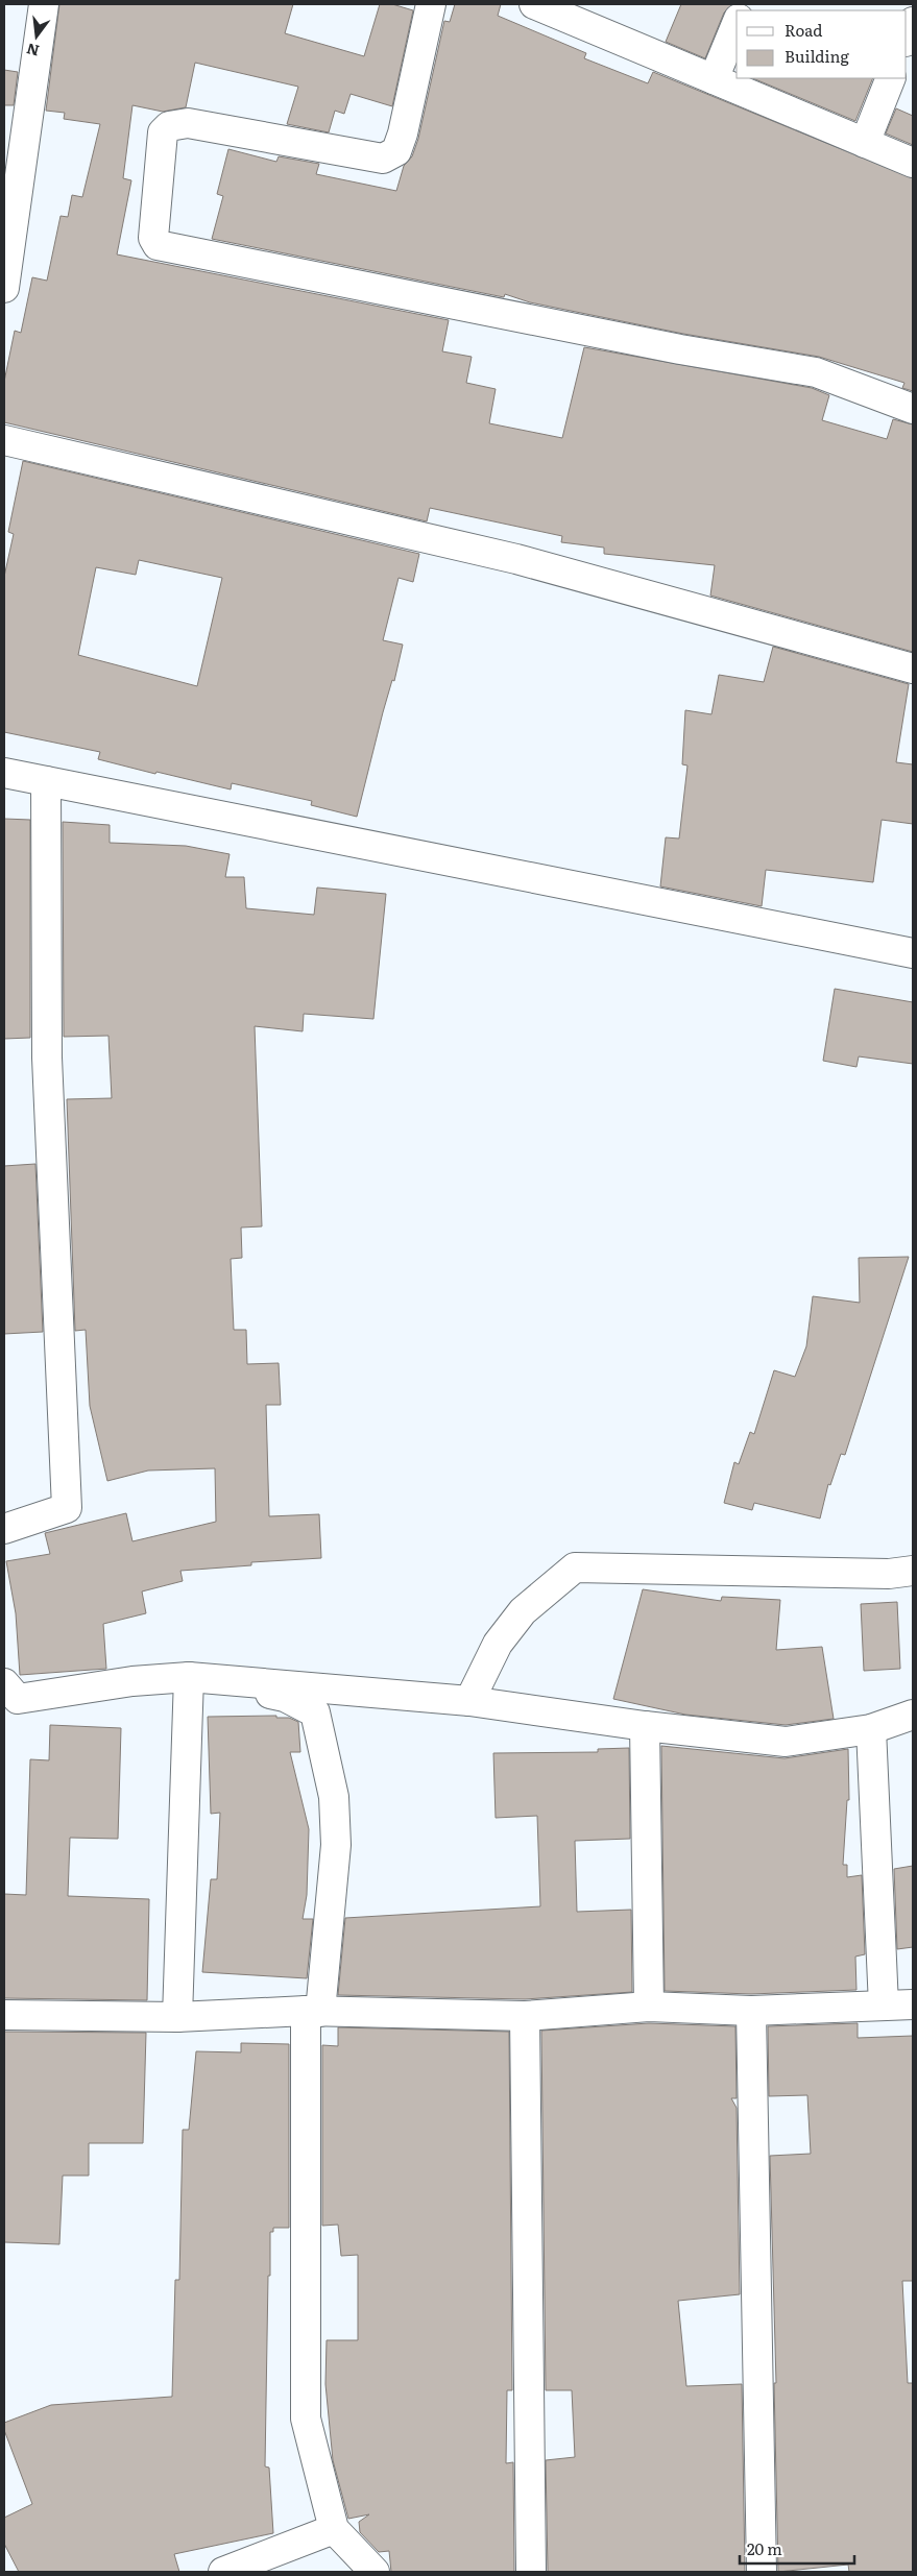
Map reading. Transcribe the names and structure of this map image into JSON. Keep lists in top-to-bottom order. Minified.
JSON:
{"legend":["Road","Building"],"scale_bar":"20 m","north":"bottom"}
